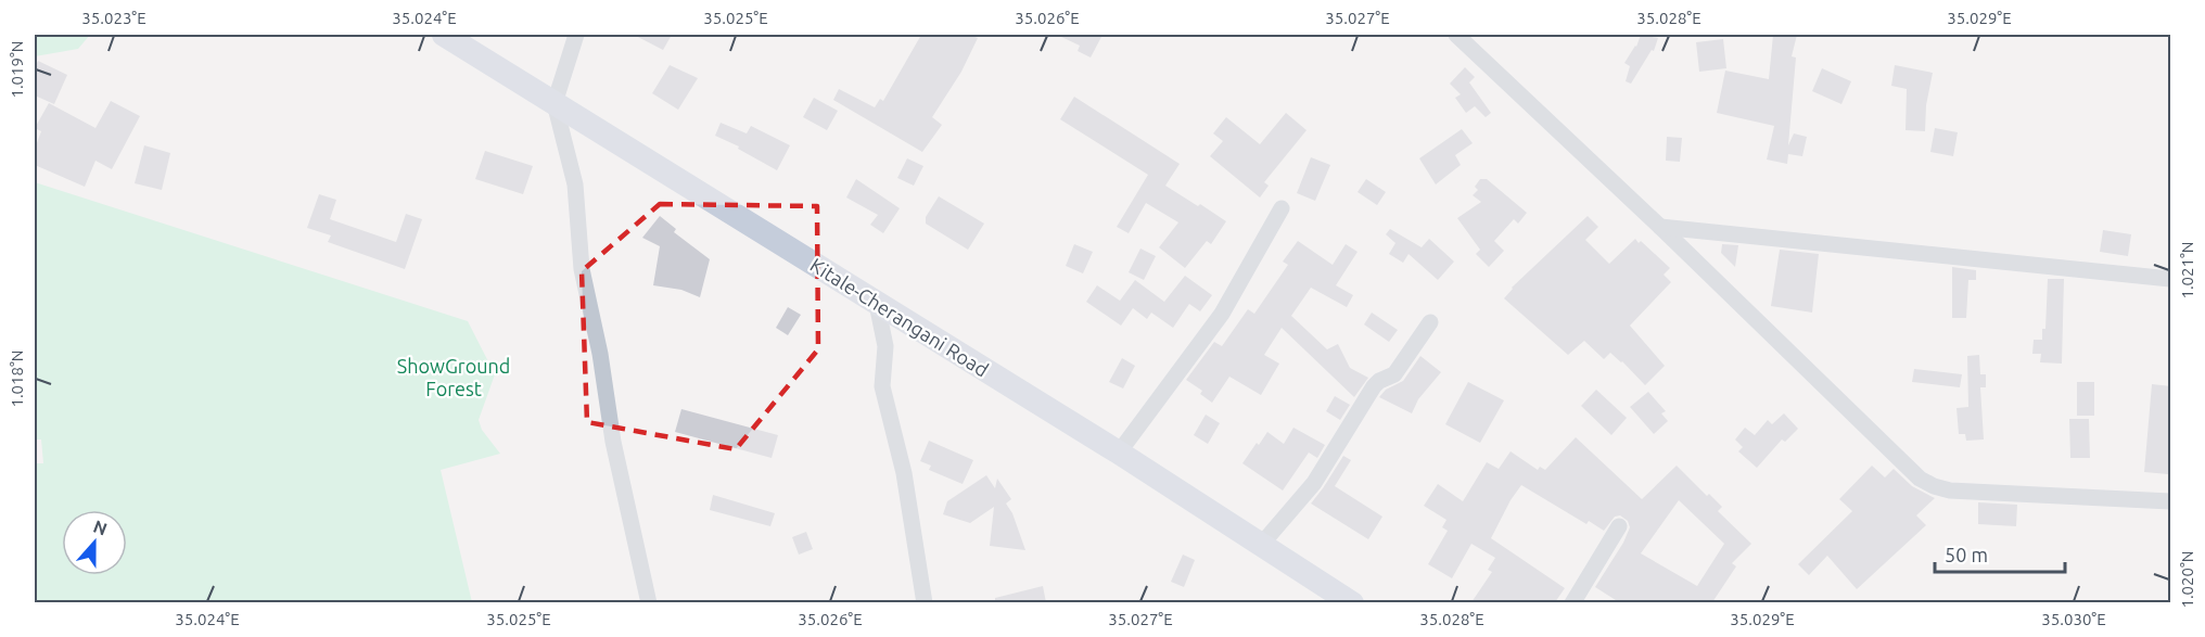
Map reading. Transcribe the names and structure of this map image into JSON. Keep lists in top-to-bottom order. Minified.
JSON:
{"streets":{"main road":["Kitale-Cherangani Road"]},"parks":["ShowGround Forest"],"scale_bar":"50 m","north":"top","coordinates":["35.023°E","35.024°E","35.025°E","35.026°E","35.027°E","35.028°E","35.029°E","1.019°N","1.021°N","1.018°N","1.020°N","35.030°E"]}
